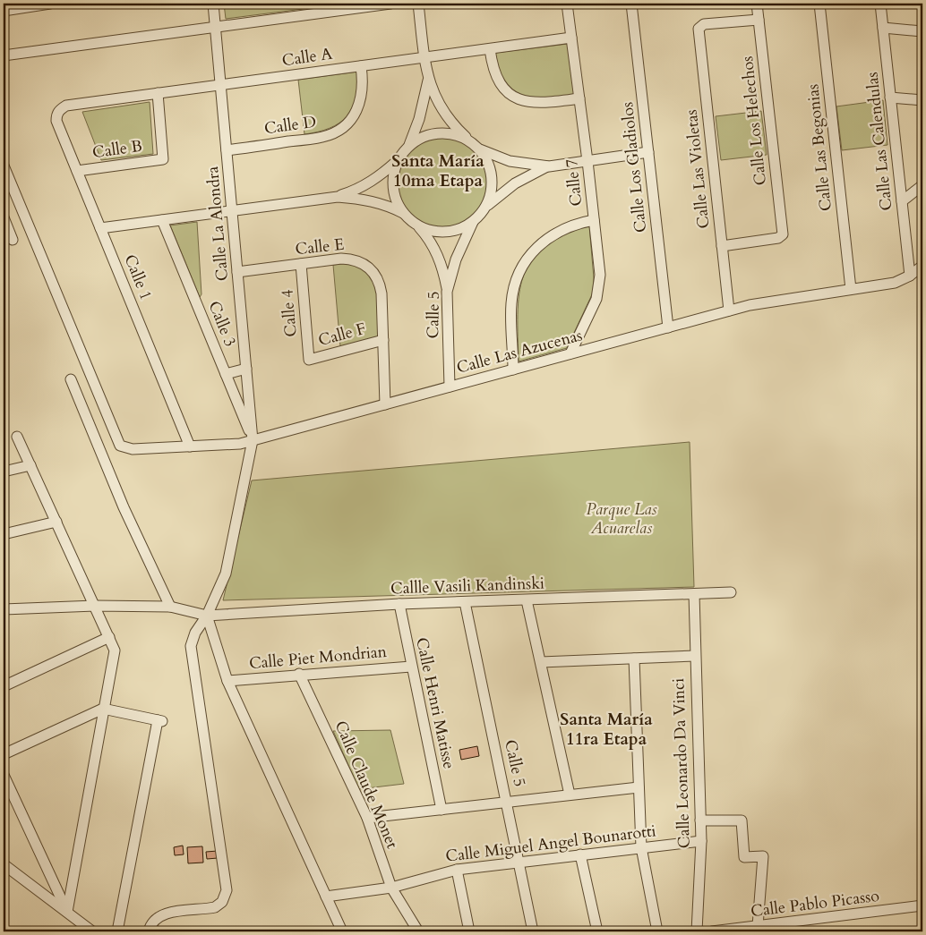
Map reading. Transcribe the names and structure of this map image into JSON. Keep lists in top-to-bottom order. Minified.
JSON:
{"streets":{"street":["Calle A","Calle Los Helechos","Calle D","Calle Las Calendulas","Calle Las Begonias","Calle B","Calle Los Gladiolos","Calle Las Violetas","Calle 7","Calle La Alondra","Calle E","Calle 1","Calle 4","Calle 5","Calle 3","Calle F","Calle Las Azucenas","Callle Vasili Kandinski","Calle Piet Mondrian","Calle Henri Matisse","Calle Leonardo Da Vinci","Calle Claude Monet","Calle Miguel Angel Bounarotti","Calle Pablo Picasso"]},"crossings":[["Calle A","Calle D"],["Calle A","Calle B"],["Calle A","Calle 7"],["Calle A","Calle La Alondra"],["Calle A","Calle 1"],["Calle Los Helechos","Calle Las Violetas"],["Calle D","Calle La Alondra"],["Calle Las Calendulas","Calle Las Azucenas"],["Calle Las Begonias","Calle Las Azucenas"],["Calle B","Calle 1"],["Calle Los Gladiolos","Calle Las Azucenas"],["Calle Las Violetas","Calle Las Azucenas"],["Calle 7","Calle Las Azucenas"],["Calle La Alondra","Calle E"],["Calle La Alondra","Calle 3"],["Calle La Alondra","Calle Las Azucenas"],["Calle La Alondra","Callle Vasili Kandinski"],["Calle E","Calle 4"],["Calle E","Calle F"],["Calle E","Calle Las Azucenas"],["Calle 1","Calle Las Azucenas"],["Calle 4","Calle F"],["Calle 5","Calle Las Azucenas"],["Calle 5","Callle Vasili Kandinski"],["Calle 5","Calle Miguel Angel Bounarotti"],["Calle 3","Calle Las Azucenas"],["Callle Vasili Kandinski","Calle Henri Matisse"],["Callle Vasili Kandinski","Calle Leonardo Da Vinci"],["Calle Piet Mondrian","Calle Henri Matisse"],["Calle Piet Mondrian","Calle Claude Monet"],["Calle Leonardo Da Vinci","Calle Miguel Angel Bounarotti"],["Calle Claude Monet","Calle Miguel Angel Bounarotti"]],"districts":["Santa María 10ma Etapa","Santa María 11ra Etapa"],"parks":["Parque Las Acuarelas"]}
